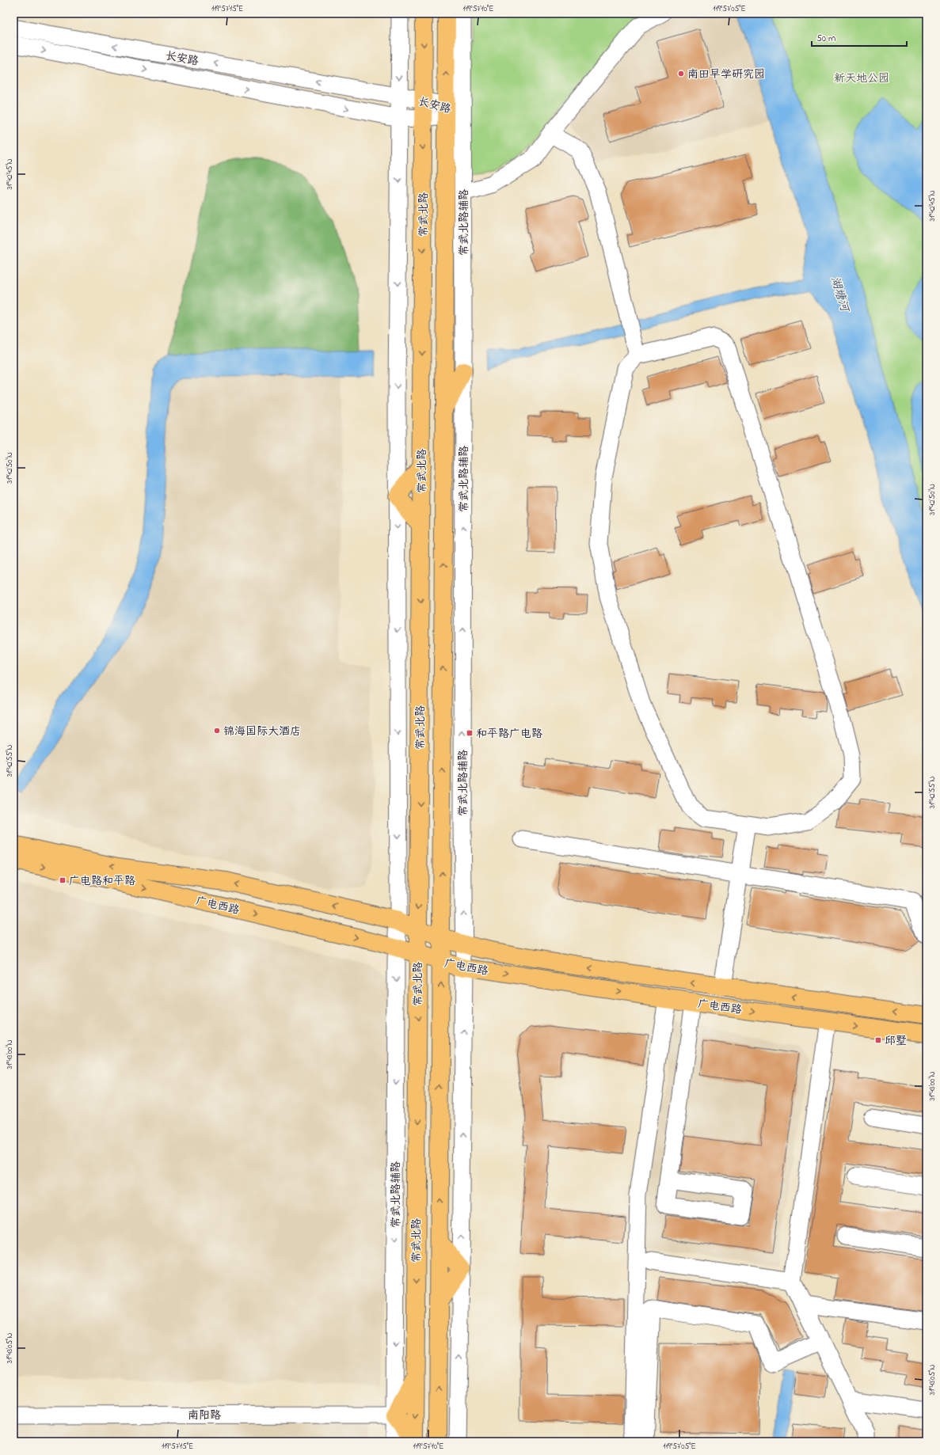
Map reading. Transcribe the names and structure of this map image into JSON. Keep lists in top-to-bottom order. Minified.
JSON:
{"streets":{"main road":["常武北路","广电西路"],"street":["长安路","常武北路辅路","南阳路"]},"crossings":[["长安路","常武北路"],["长安路","常武北路辅路"],["常武北路","常武北路辅路"],["常武北路","广电西路"],["常武北路辅路","广电西路"],["常武北路辅路","南阳路"]],"water":["湖塘河"],"parks":["新天地公园"],"places":{"other":["南田早学研究园","锦海国际大酒店"],"transit":["和平路广电路","广电路和平路","邱墅"]},"scale_bar":"50 m","coordinates":["119°57'15\"E","119°57'10\"E","119°57'05\"E","31°42'45\"N","31°42'50\"N","31°42'55\"N","31°43'00\"N","31°43'05\"N"]}
